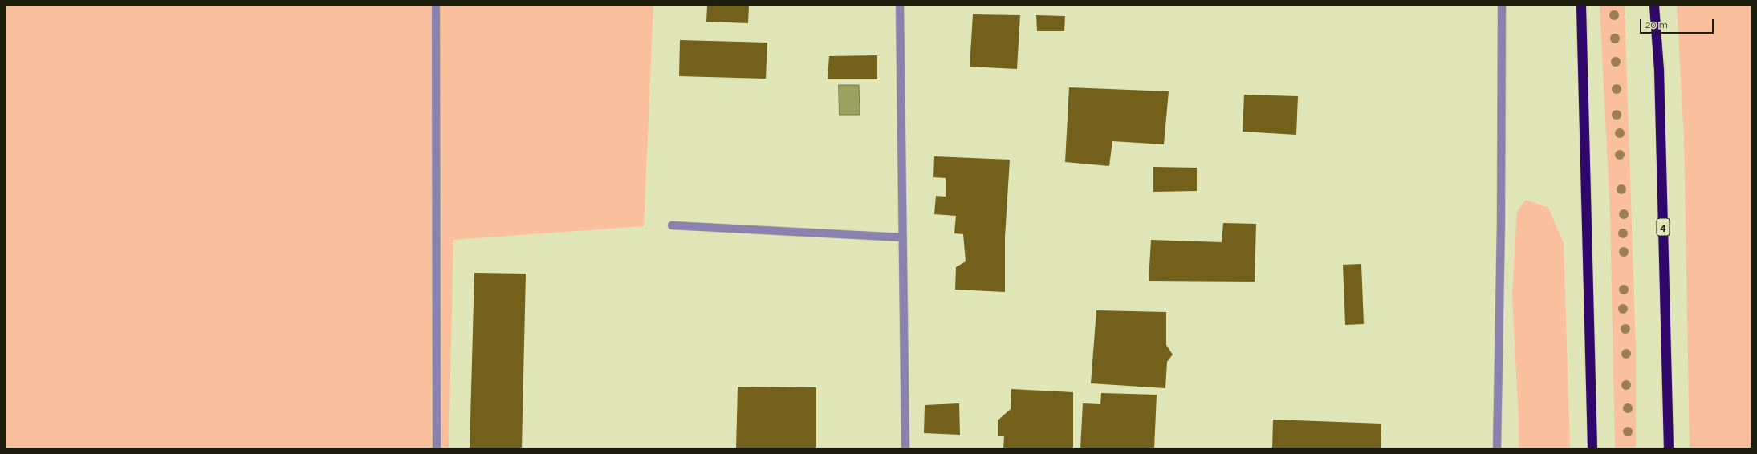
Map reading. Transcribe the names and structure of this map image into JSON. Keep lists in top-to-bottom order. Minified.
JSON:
{"streets":{"highway":["4"]},"scale_bar":"20 m"}
